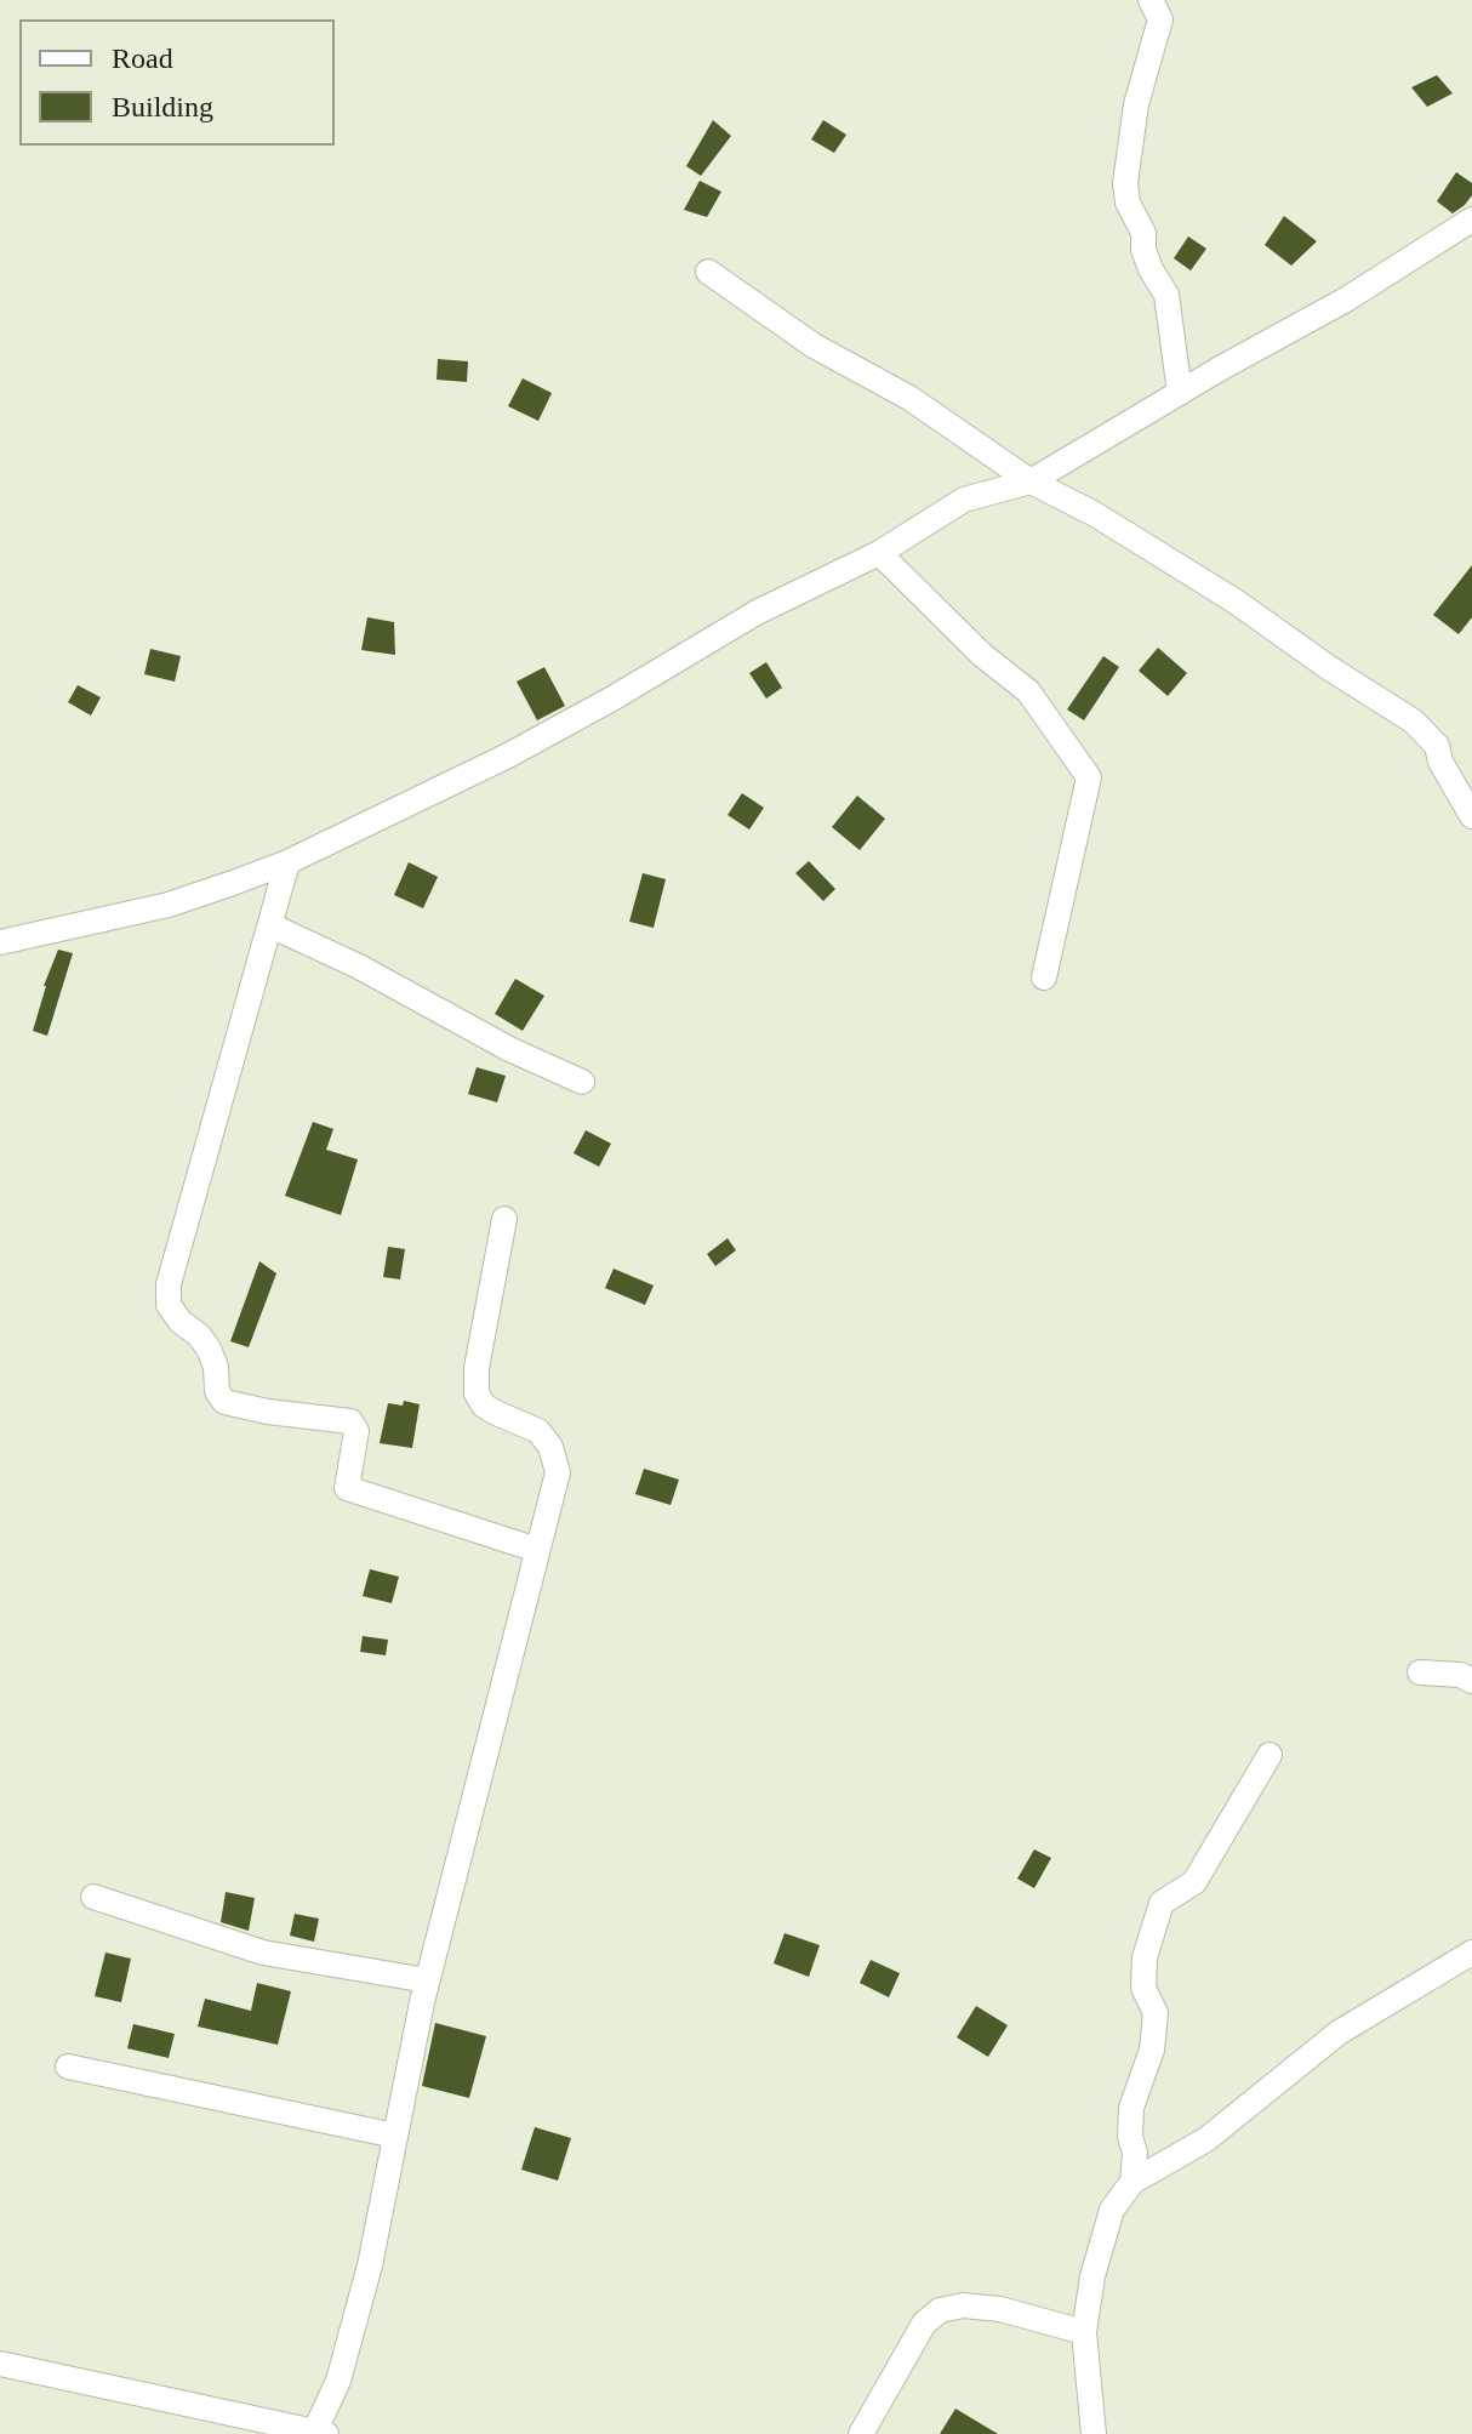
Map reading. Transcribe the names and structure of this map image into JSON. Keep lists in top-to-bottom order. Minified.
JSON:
{"legend":["Road","Building"]}
